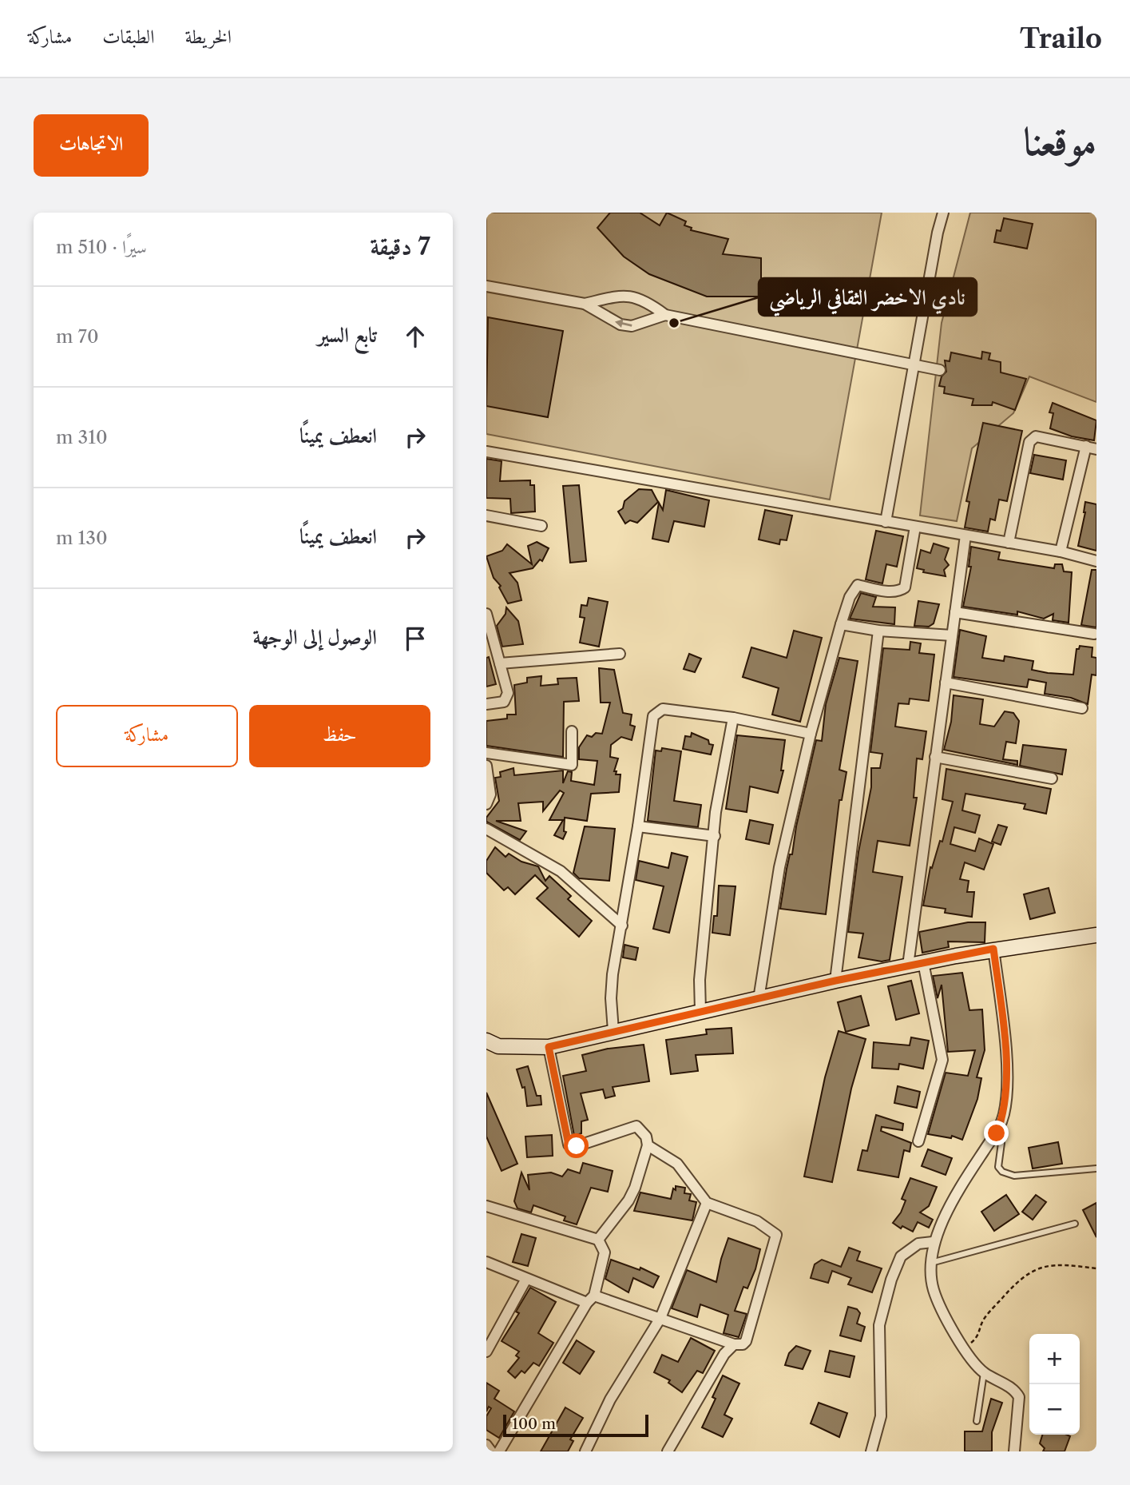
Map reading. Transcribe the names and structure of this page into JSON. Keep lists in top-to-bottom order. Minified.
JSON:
{"places":["نادي الاخضر الثقافي الرياضي"],"scale_bar":"100 m","page":{"header":"Trailo","nav":["الخريطة","الطبقات","مشاركة"],"title":"موقعنا","buttons":["الاتجاهات",["حفظ","مشاركة"]],"heading":["7 دقيقة","سيرًا · 510 m"],"list":[["تابع السير","70 m"],["انعطف يمينًا","310 m"],["انعطف يمينًا","130 m"],"الوصول إلى الوجهة"],"map_buttons":["+","−"],"scale":"100 m"}}
